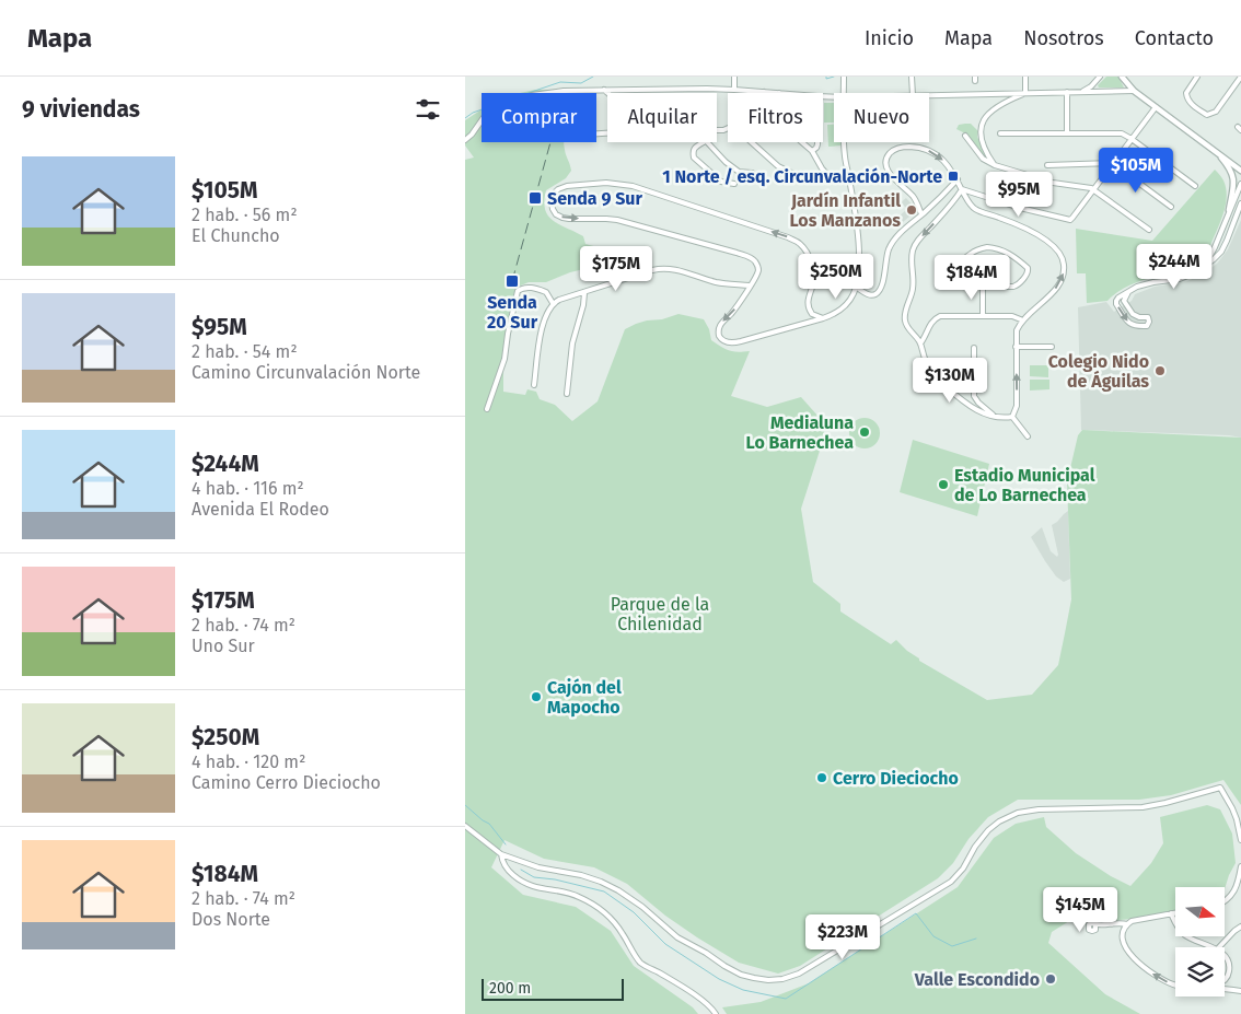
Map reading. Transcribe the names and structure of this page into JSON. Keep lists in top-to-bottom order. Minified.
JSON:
{"parks":["Parque de la Chilenidad"],"places":{"transit":["1 Norte / esq. Circunvalación-Norte","Senda 9 Sur","Senda 20 Sur"],"other":["Jardín Infantil Los Manzanos","Colegio Nido de Águilas","Medialuna Lo Barnechea","Estadio Municipal de Lo Barnechea","Cajón del Mapocho","Cerro Dieciocho","Valle Escondido"]},"scale_bar":"200 m","north":"right","page":{"header":"Mapa","nav":["Inicio","Mapa","Nosotros","Contacto"],"heading":"9 viviendas","chip":["Comprar","Alquilar","Filtros","Nuevo"],"list":[{"name":"$105M","note":"2 hab. · 56 m² · El Chuncho"},{"name":"$95M","note":"2 hab. · 54 m² · Camino Circunvalación Norte"},{"name":"$244M","note":"4 hab. · 116 m² · Avenida El Rodeo"},{"name":"$175M","note":"2 hab. · 74 m² · Uno Sur"},{"name":"$250M","note":"4 hab. · 120 m² · Camino Cerro Dieciocho"},{"name":"$184M","note":"2 hab. · 74 m² · Dos Norte"}],"price":["$105M","$95M","$244M","$175M","$250M","$184M","$130M","$145M","$223M"],"scale":"200 m"}}
